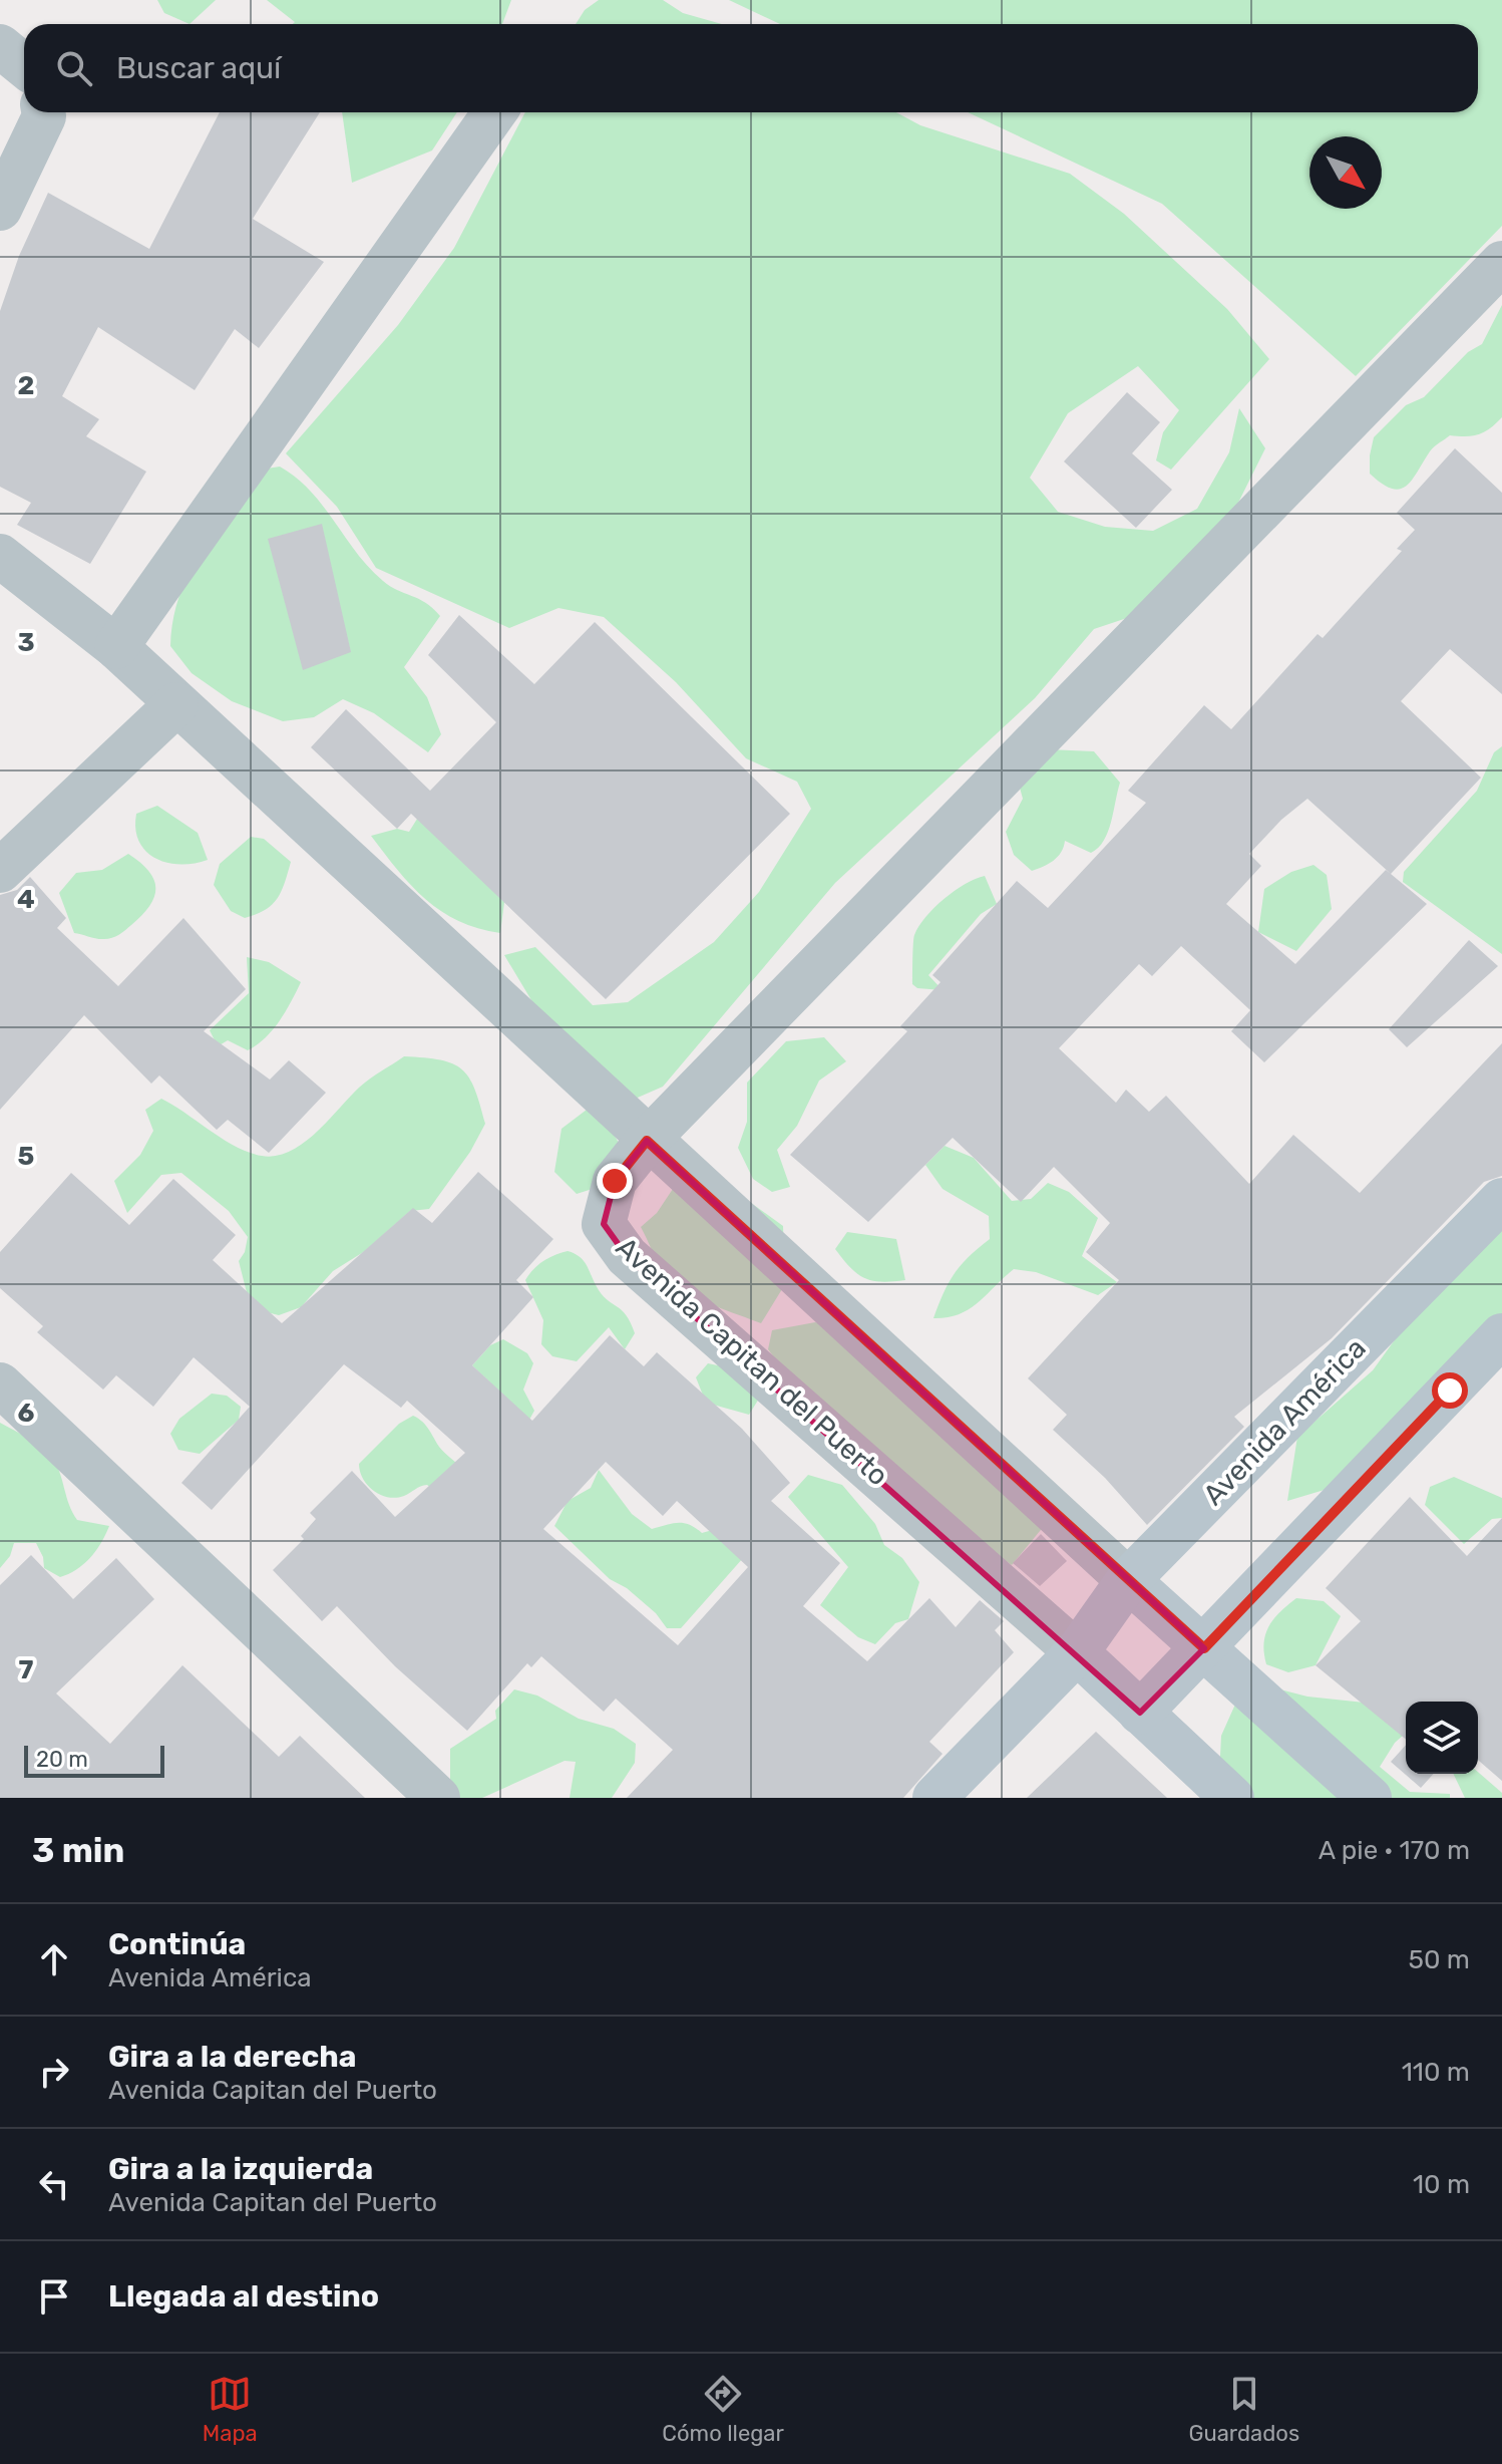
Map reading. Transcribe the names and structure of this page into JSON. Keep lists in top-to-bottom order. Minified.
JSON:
{"streets":{"main road":["Avenida Capitan del Puerto","Avenida América"]},"crossings":[["Avenida Capitan del Puerto","Avenida América"]],"scale_bar":"20 m","north":"bottom right","page":{"search":"Buscar aquí","scale":"20 m","heading":["3 min","A pie · 170 m"],"list":[["Continúa","Avenida América","50 m"],["Gira a la derecha","Avenida Capitan del Puerto","110 m"],["Gira a la izquierda","Avenida Capitan del Puerto","10 m"],"Llegada al destino"],"nav":["Mapa","Cómo llegar","Guardados"]},"grid":{"rows":["2","3","4","5","6","7"]}}
